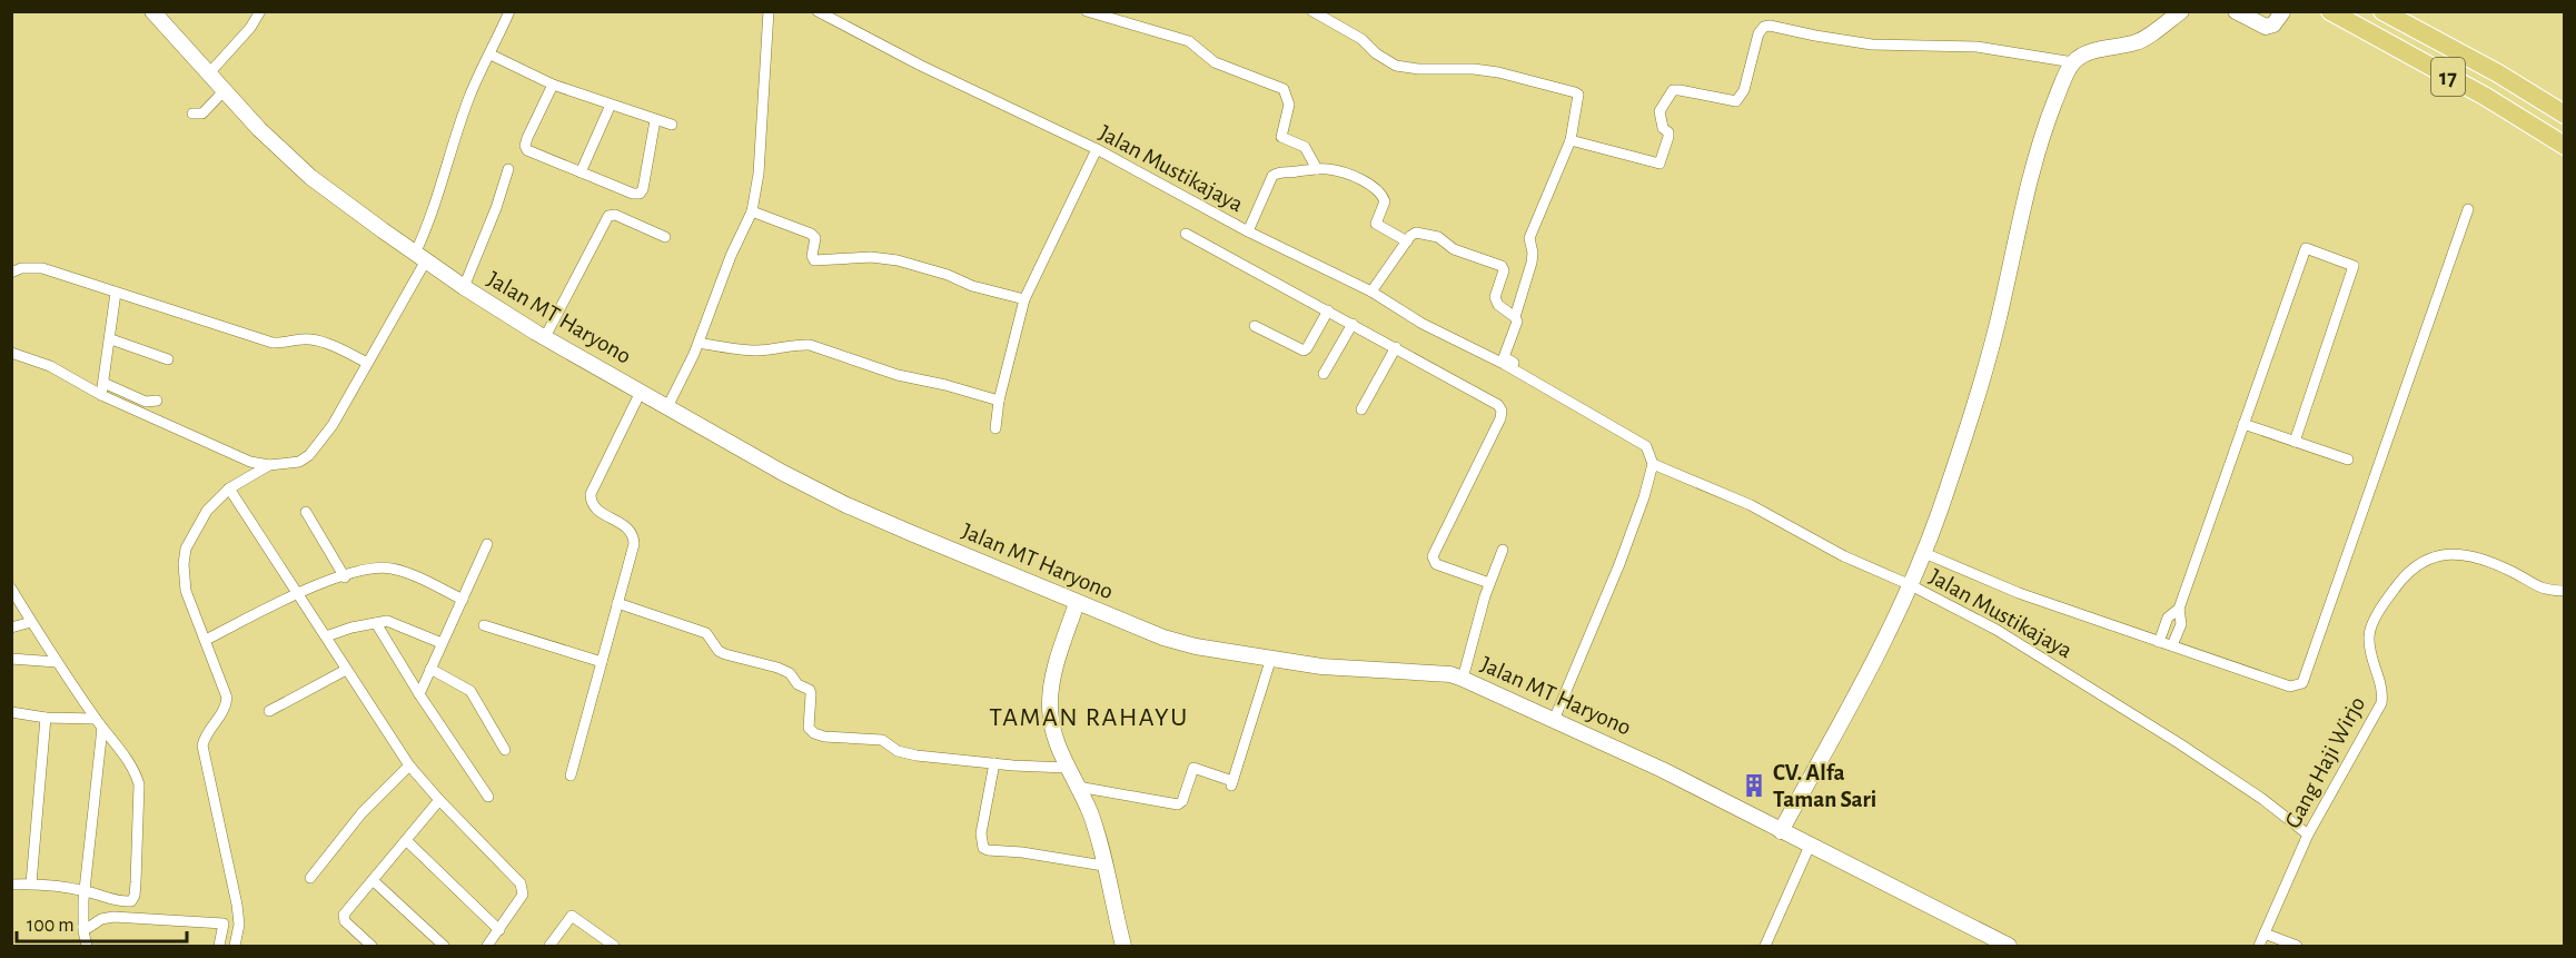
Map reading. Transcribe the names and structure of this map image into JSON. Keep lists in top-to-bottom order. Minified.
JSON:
{"streets":{"highway":["17"],"main road":["Jalan MT Haryono"],"street":["Jalan Mustikajaya","Gang Haji Wirjo"]},"crossings":[["Jalan Mustikajaya","Gang Haji Wirjo"]],"districts":["TAMAN RAHAYU"],"places":{"building":["CV. Alfa Taman Sari"]},"scale_bar":"100 m"}
